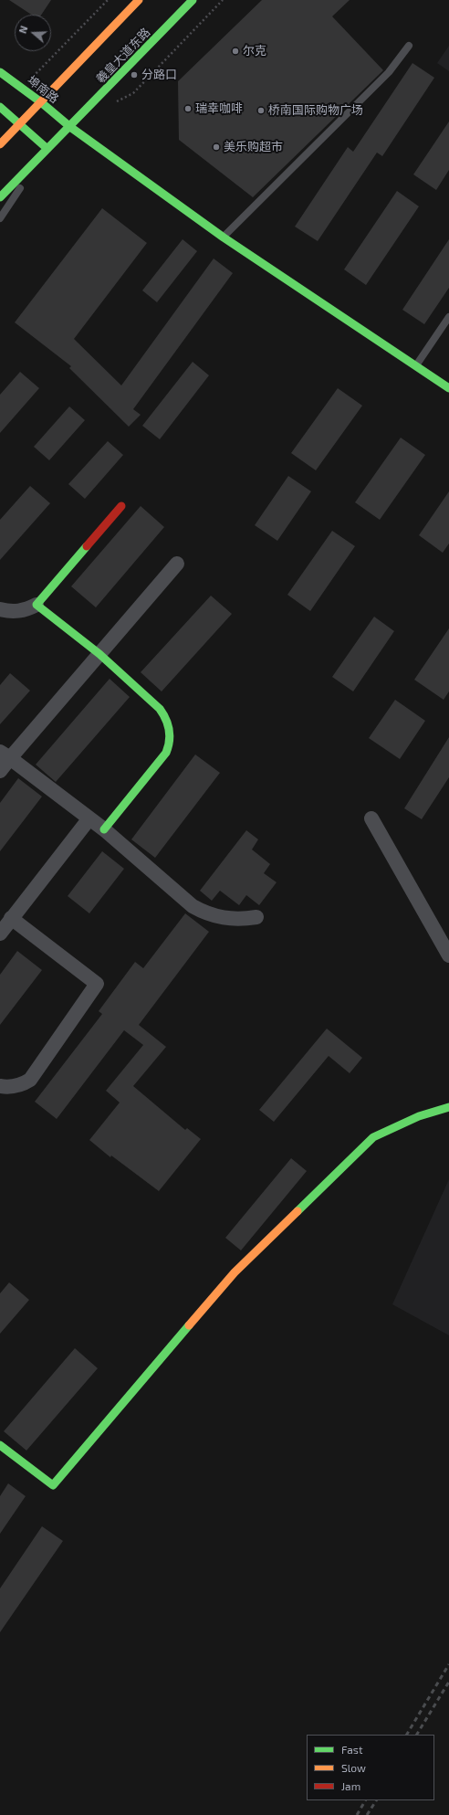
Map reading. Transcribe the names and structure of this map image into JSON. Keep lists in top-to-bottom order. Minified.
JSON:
{"streets":{"street":["羲皇大道东路","埠南路"]},"crossings":[["羲皇大道东路","埠南路"]],"places":["尔克","分路口","瑞幸咖啡","桥南国际购物广场","美乐购超市"],"legend":["Fast","Slow","Jam"],"north":"left"}
